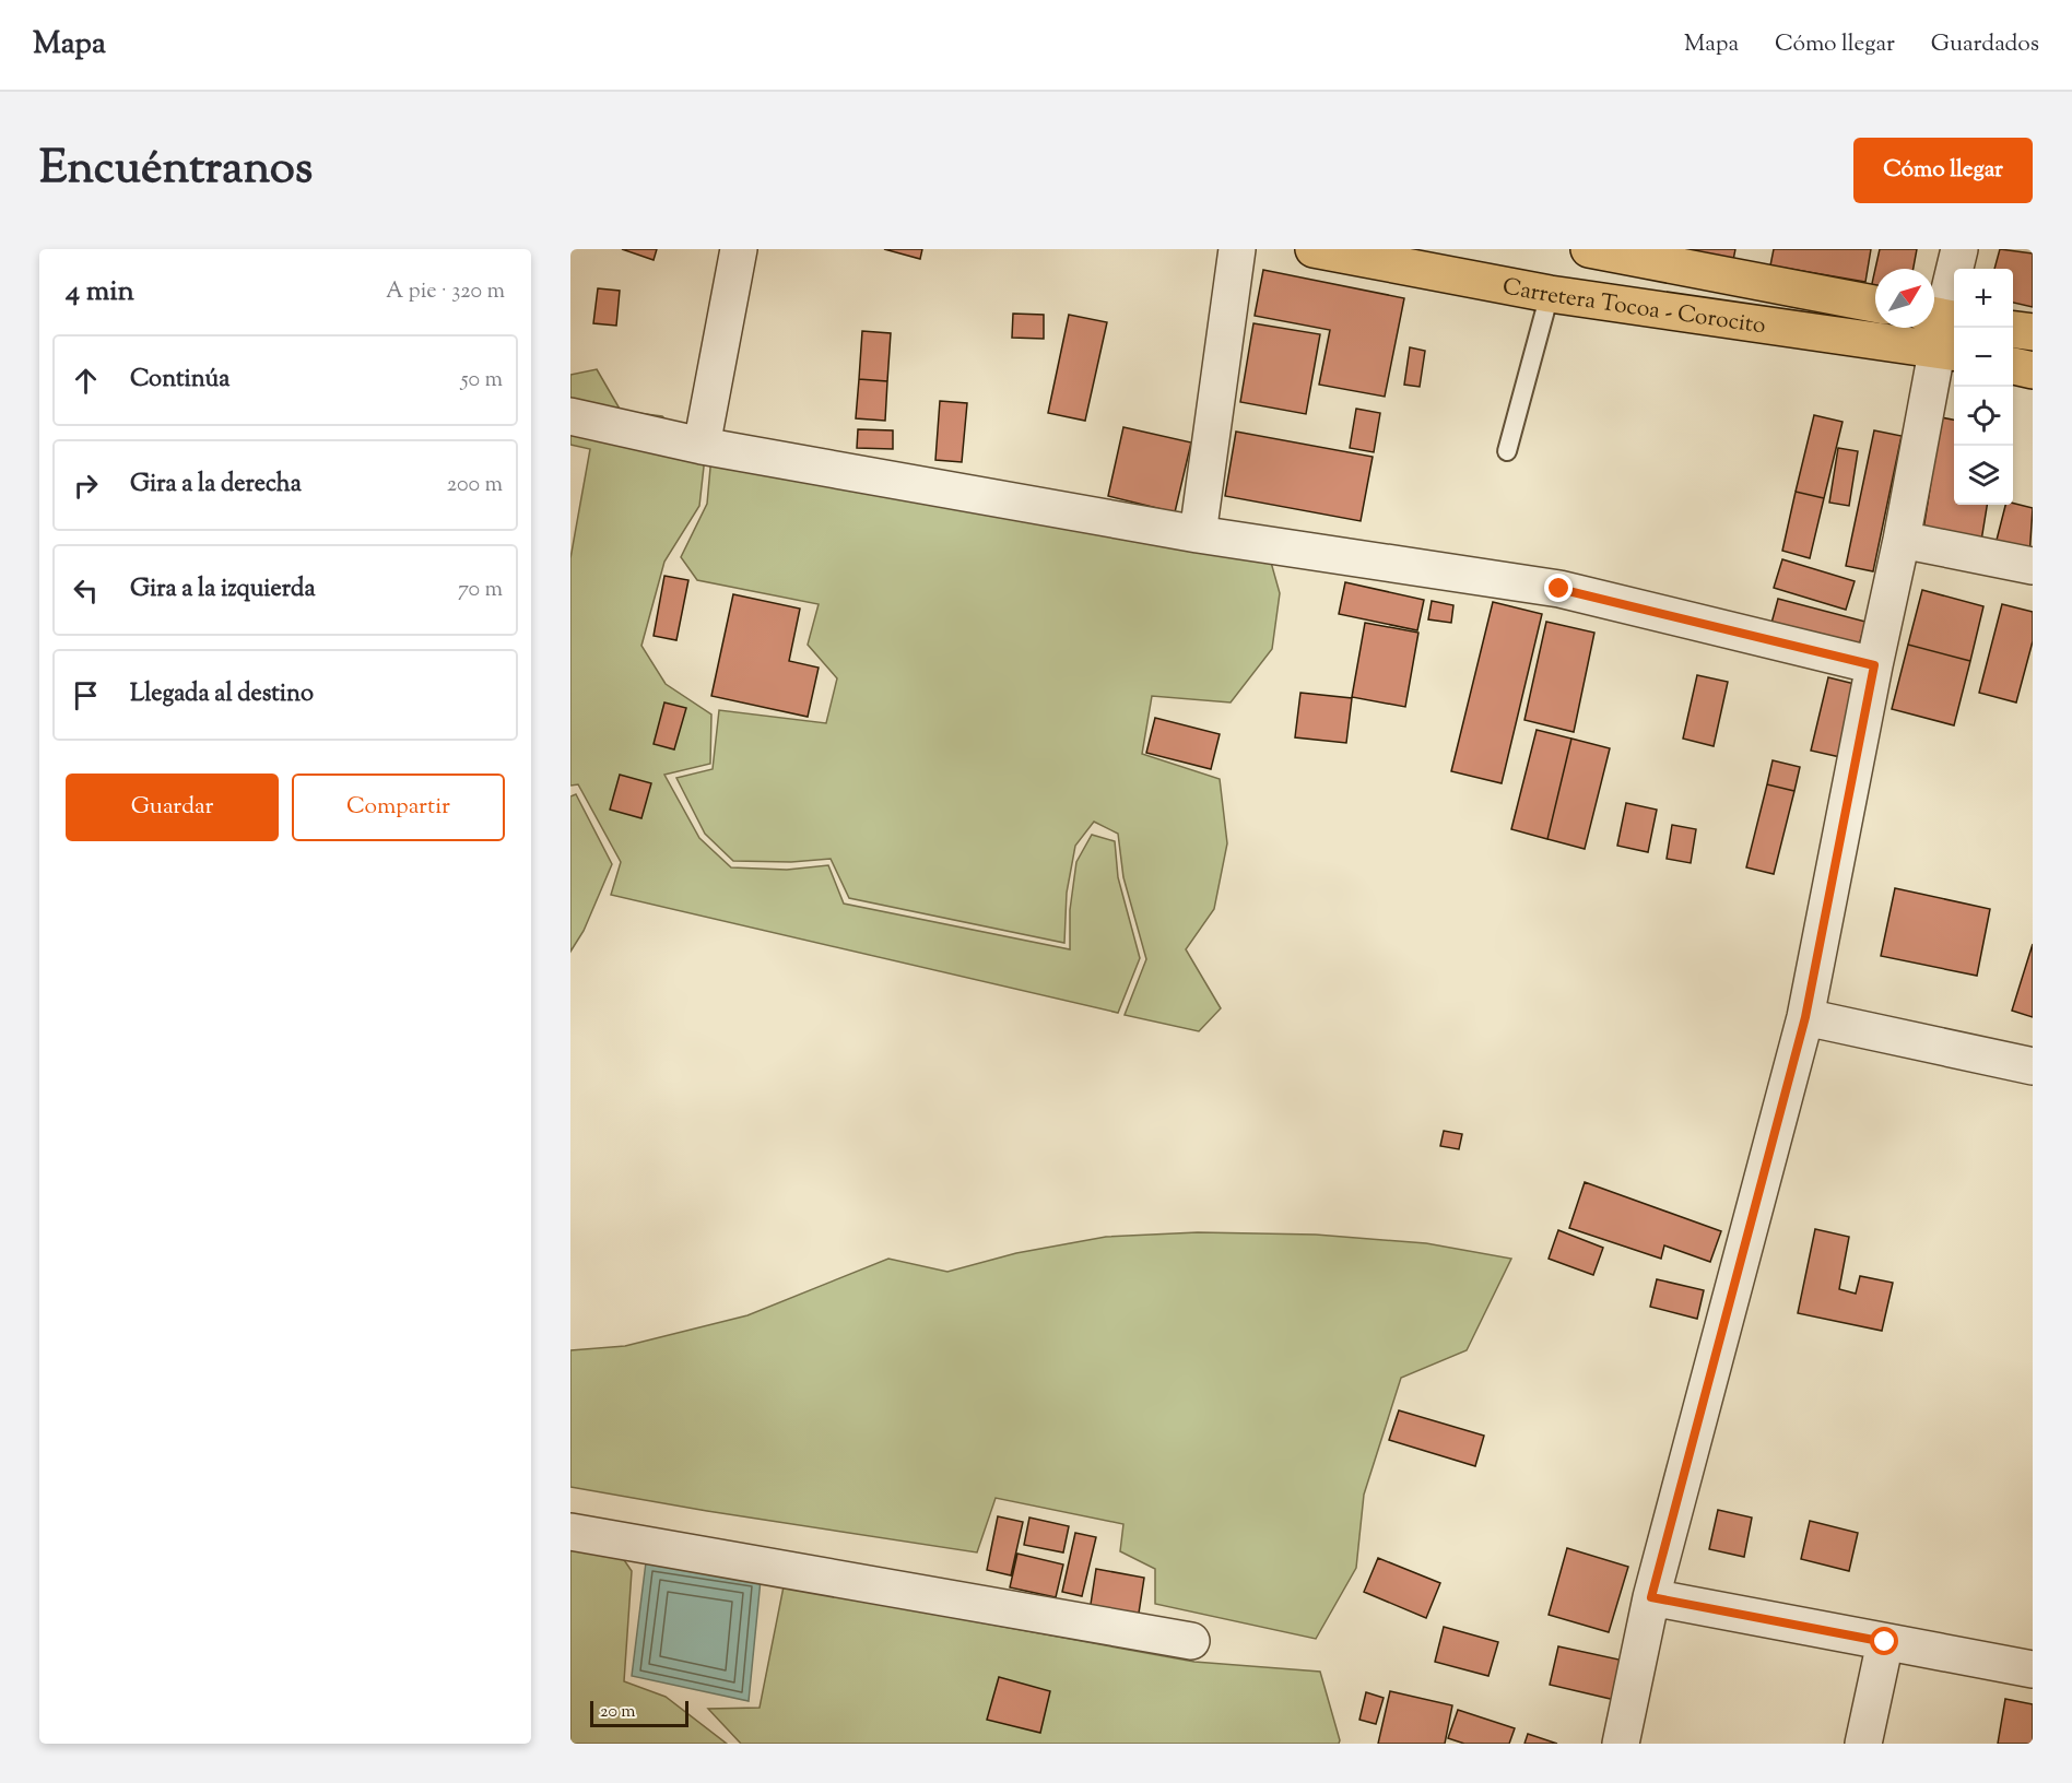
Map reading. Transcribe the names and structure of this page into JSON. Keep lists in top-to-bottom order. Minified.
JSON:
{"streets":{"main road":["Carretera Tocoa - Corocito"]},"scale_bar":"20 m","north":"top right","page":{"header":"Mapa","nav":["Mapa","Cómo llegar","Guardados"],"title":"Encuéntranos","buttons":["Cómo llegar",["Guardar","Compartir"]],"heading":["4 min","A pie · 320 m"],"map_buttons":["+","−"],"list":[["Continúa","50 m"],["Gira a la derecha","200 m"],["Gira a la izquierda","70 m"],"Llegada al destino"],"scale":"20 m"}}
